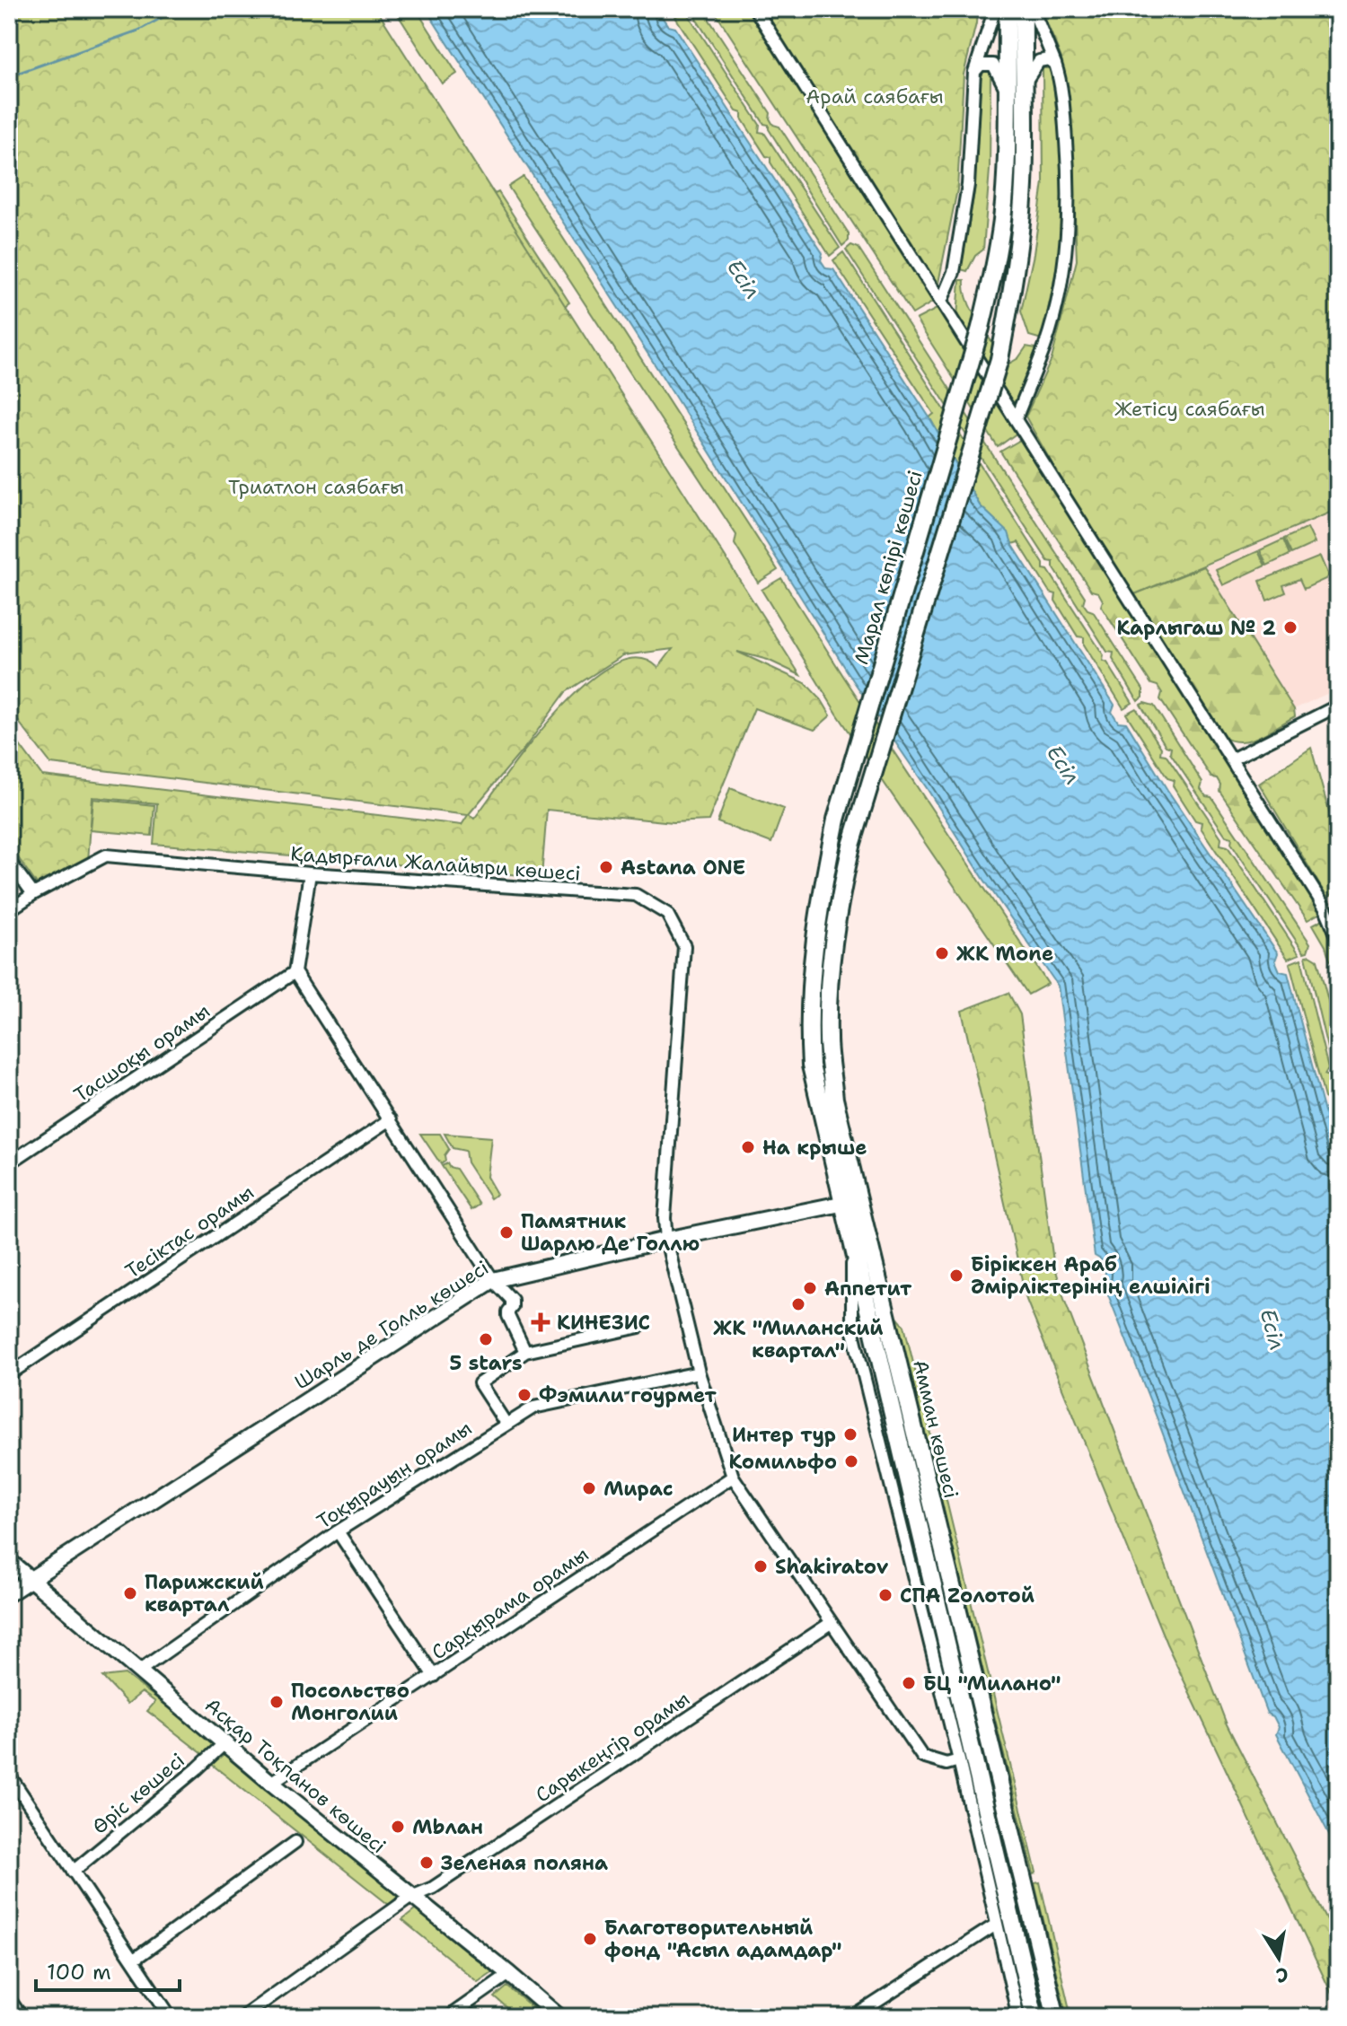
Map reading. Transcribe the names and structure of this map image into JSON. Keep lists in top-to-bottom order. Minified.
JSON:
{"streets":{"main road":["Марал көпірі көшесі","Амман көшесі"],"street":["Қадырғали Жалайыри көшесі","Тасшоқы орамы","Тесіктас орамы","Шарль де Голль көшесі","Тоқырауын орамы","Сарқырама орамы","Сарыкеңгір орамы","Асқар Тоқпанов көшесі","Өріс көшесі"]},"crossings":[["Марал көпірі көшесі","Амман көшесі"],["Қадырғали Жалайыри көшесі","Шарль де Голль көшесі"],["Қадырғали Жалайыри көшесі","Амман көшесі"],["Қадырғали Жалайыри көшесі","Тоқырауын орамы"],["Қадырғали Жалайыри көшесі","Сарқырама орамы"],["Қадырғали Жалайыри көшесі","Сарыкеңгір орамы"],["Шарль де Голль көшесі","Амман көшесі"],["Шарль де Голль көшесі","Асқар Тоқпанов көшесі"],["Тоқырауын орамы","Асқар Тоқпанов көшесі"],["Сарқырама орамы","Асқар Тоқпанов көшесі"],["Сарыкеңгір орамы","Асқар Тоқпанов көшесі"],["Асқар Тоқпанов көшесі","Өріс көшесі"]],"water":["Есіл"],"parks":["Арай саябағы","Жетісу саябағы","Триатлон саябағы"],"places":{"other":["Карлыгаш № 2","Astana ONE","ЖК Mone","На крыше","Памятник Шарлю Де Голлю","Біріккен Араб Әмірліктерінің елшілігі","Аппетит","ЖК \"Миланский квартал\"","5 stars","Фэмили гоурмет","Интер тур","Комильфо","Мирас","Shakiratov","Парижский квартал","СПА Zолотой","БЦ \"Милано\"","Посольство Монголии","Мbлан","Зеленая поляна","Благотворительный фонд \"Асыл адамдар\""],"health":["КИНЕЗИС"]},"scale_bar":"100 m","north":"bottom"}
